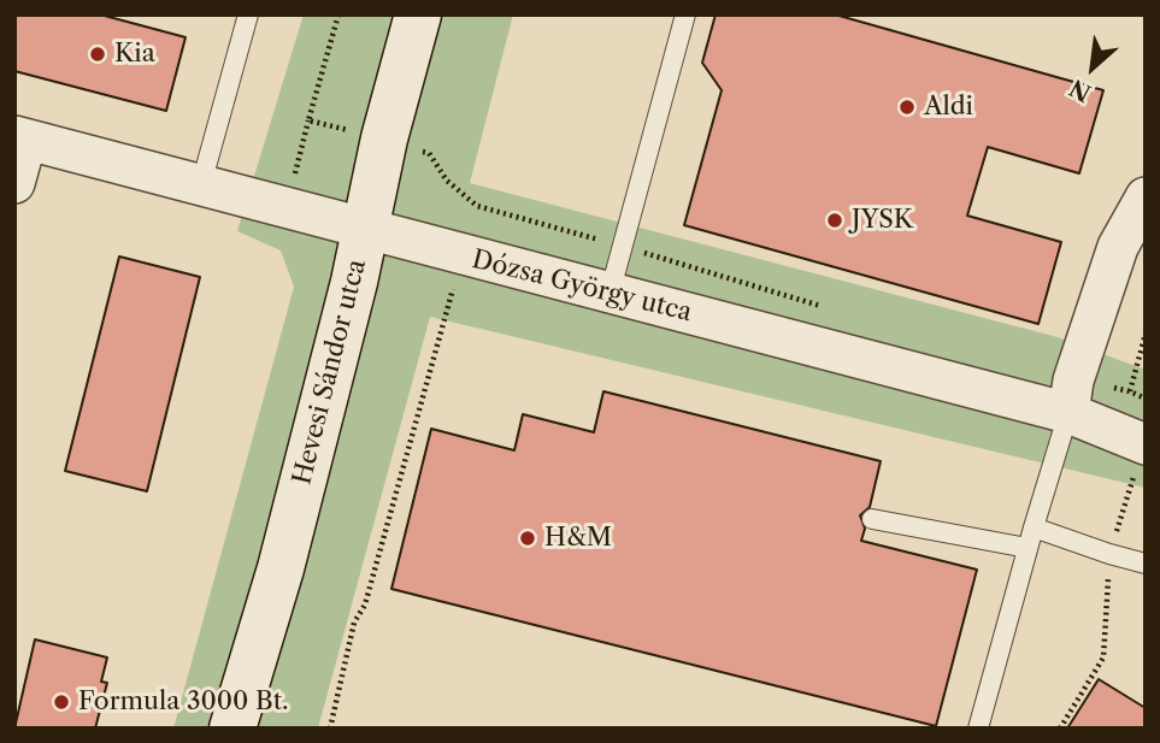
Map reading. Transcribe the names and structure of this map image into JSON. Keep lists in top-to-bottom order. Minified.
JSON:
{"streets":{"main road":["Hevesi Sándor utca"],"street":["Dózsa György utca"]},"crossings":[["Dózsa György utca","Hevesi Sándor utca"]],"places":["Kia","Aldi","JYSK","H&M","Formula 3000 Bt."],"north":"bottom left"}
